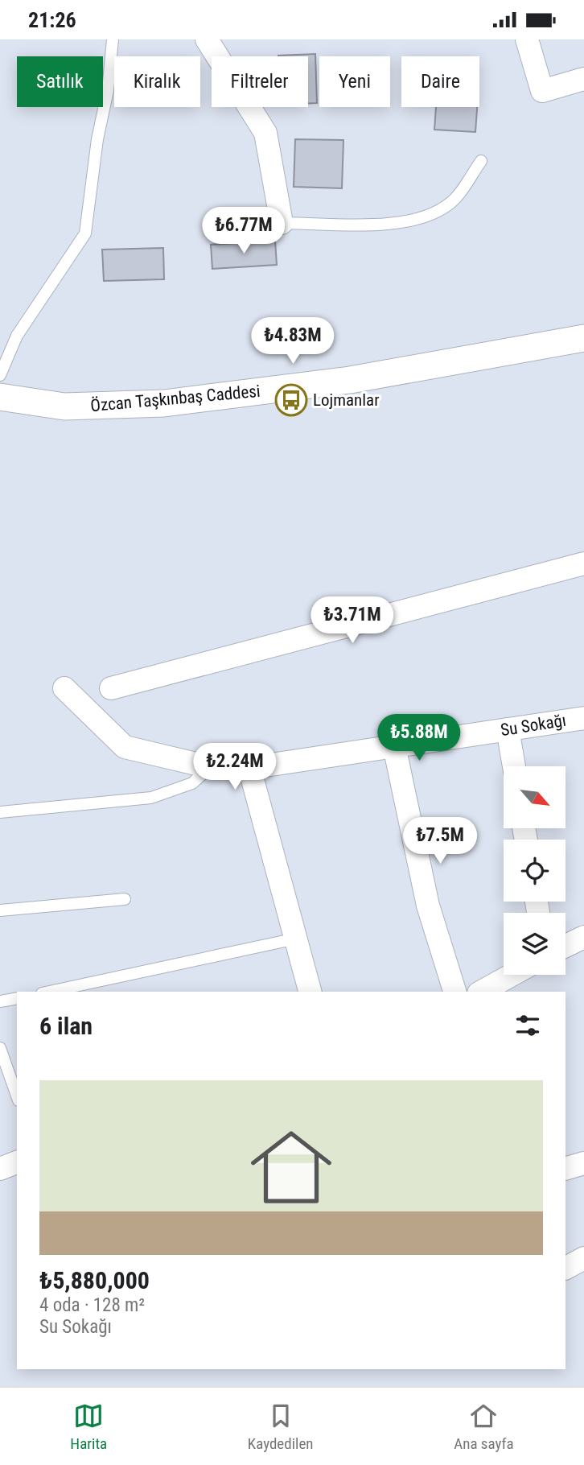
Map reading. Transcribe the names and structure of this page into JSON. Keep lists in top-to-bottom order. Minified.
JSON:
{"streets":{"street":["Özcan Taşkınbaş Caddesi","Su Sokağı"]},"places":{"bus stop":["Lojmanlar"]},"north":"bottom right","page":{"status":"21:26","chip":["Satılık","Kiralık","Filtreler","Yeni","Daire"],"price":["₺6.77M","₺4.83M","₺3.71M","₺5.88M","₺2.24M","₺7.5M"],"heading":"6 ilan","list":[{"name":"₺5,880,000","note":"4 oda · 128 m² · Su Sokağı"}],"tabs":["Harita","Kaydedilen","Ana sayfa"]}}
